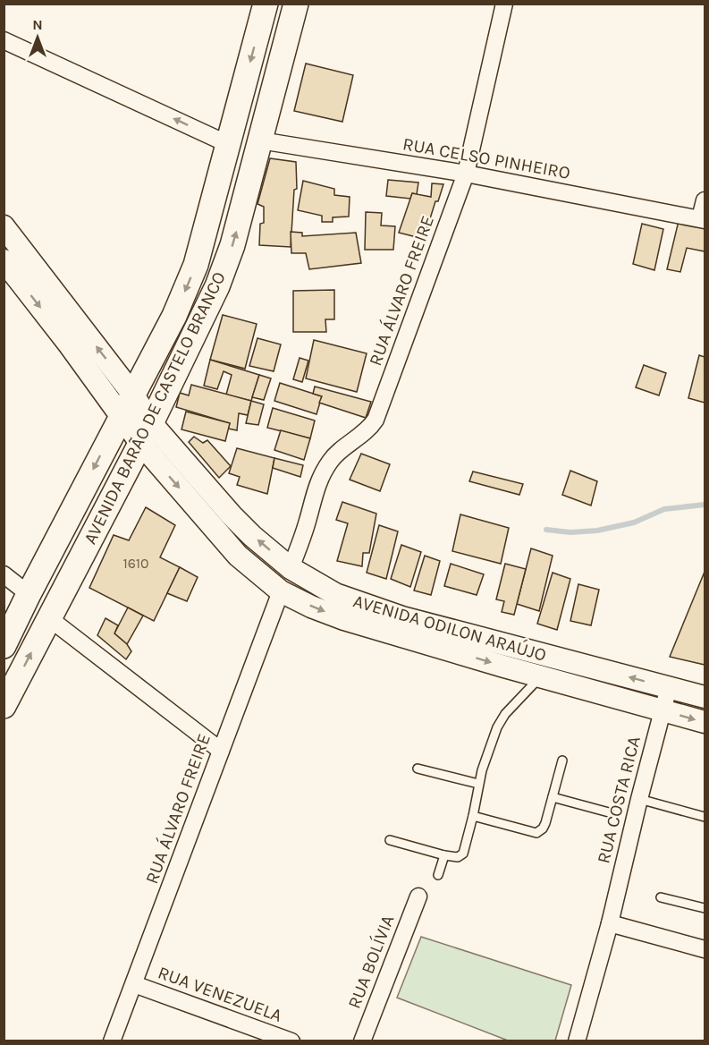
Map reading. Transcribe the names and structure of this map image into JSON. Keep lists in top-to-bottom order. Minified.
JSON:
{"streets":{"main road":["AVENIDA BARÃO DE CASTELO BRANCO","AVENIDA ODILON ARAÚJO"],"street":["RUA CELSO PINHEIRO","RUA ÁLVARO FREIRE","RUA COSTA RICA","RUA BOLÍVIA","RUA VENEZUELA"]},"crossings":[["RUA CELSO PINHEIRO","RUA ÁLVARO FREIRE"],["RUA CELSO PINHEIRO","AVENIDA BARÃO DE CASTELO BRANCO"],["RUA ÁLVARO FREIRE","AVENIDA ODILON ARAÚJO"],["RUA ÁLVARO FREIRE","RUA VENEZUELA"],["AVENIDA BARÃO DE CASTELO BRANCO","AVENIDA ODILON ARAÚJO"],["AVENIDA ODILON ARAÚJO","RUA COSTA RICA"]],"house_numbers":["1610"],"north":"top"}
